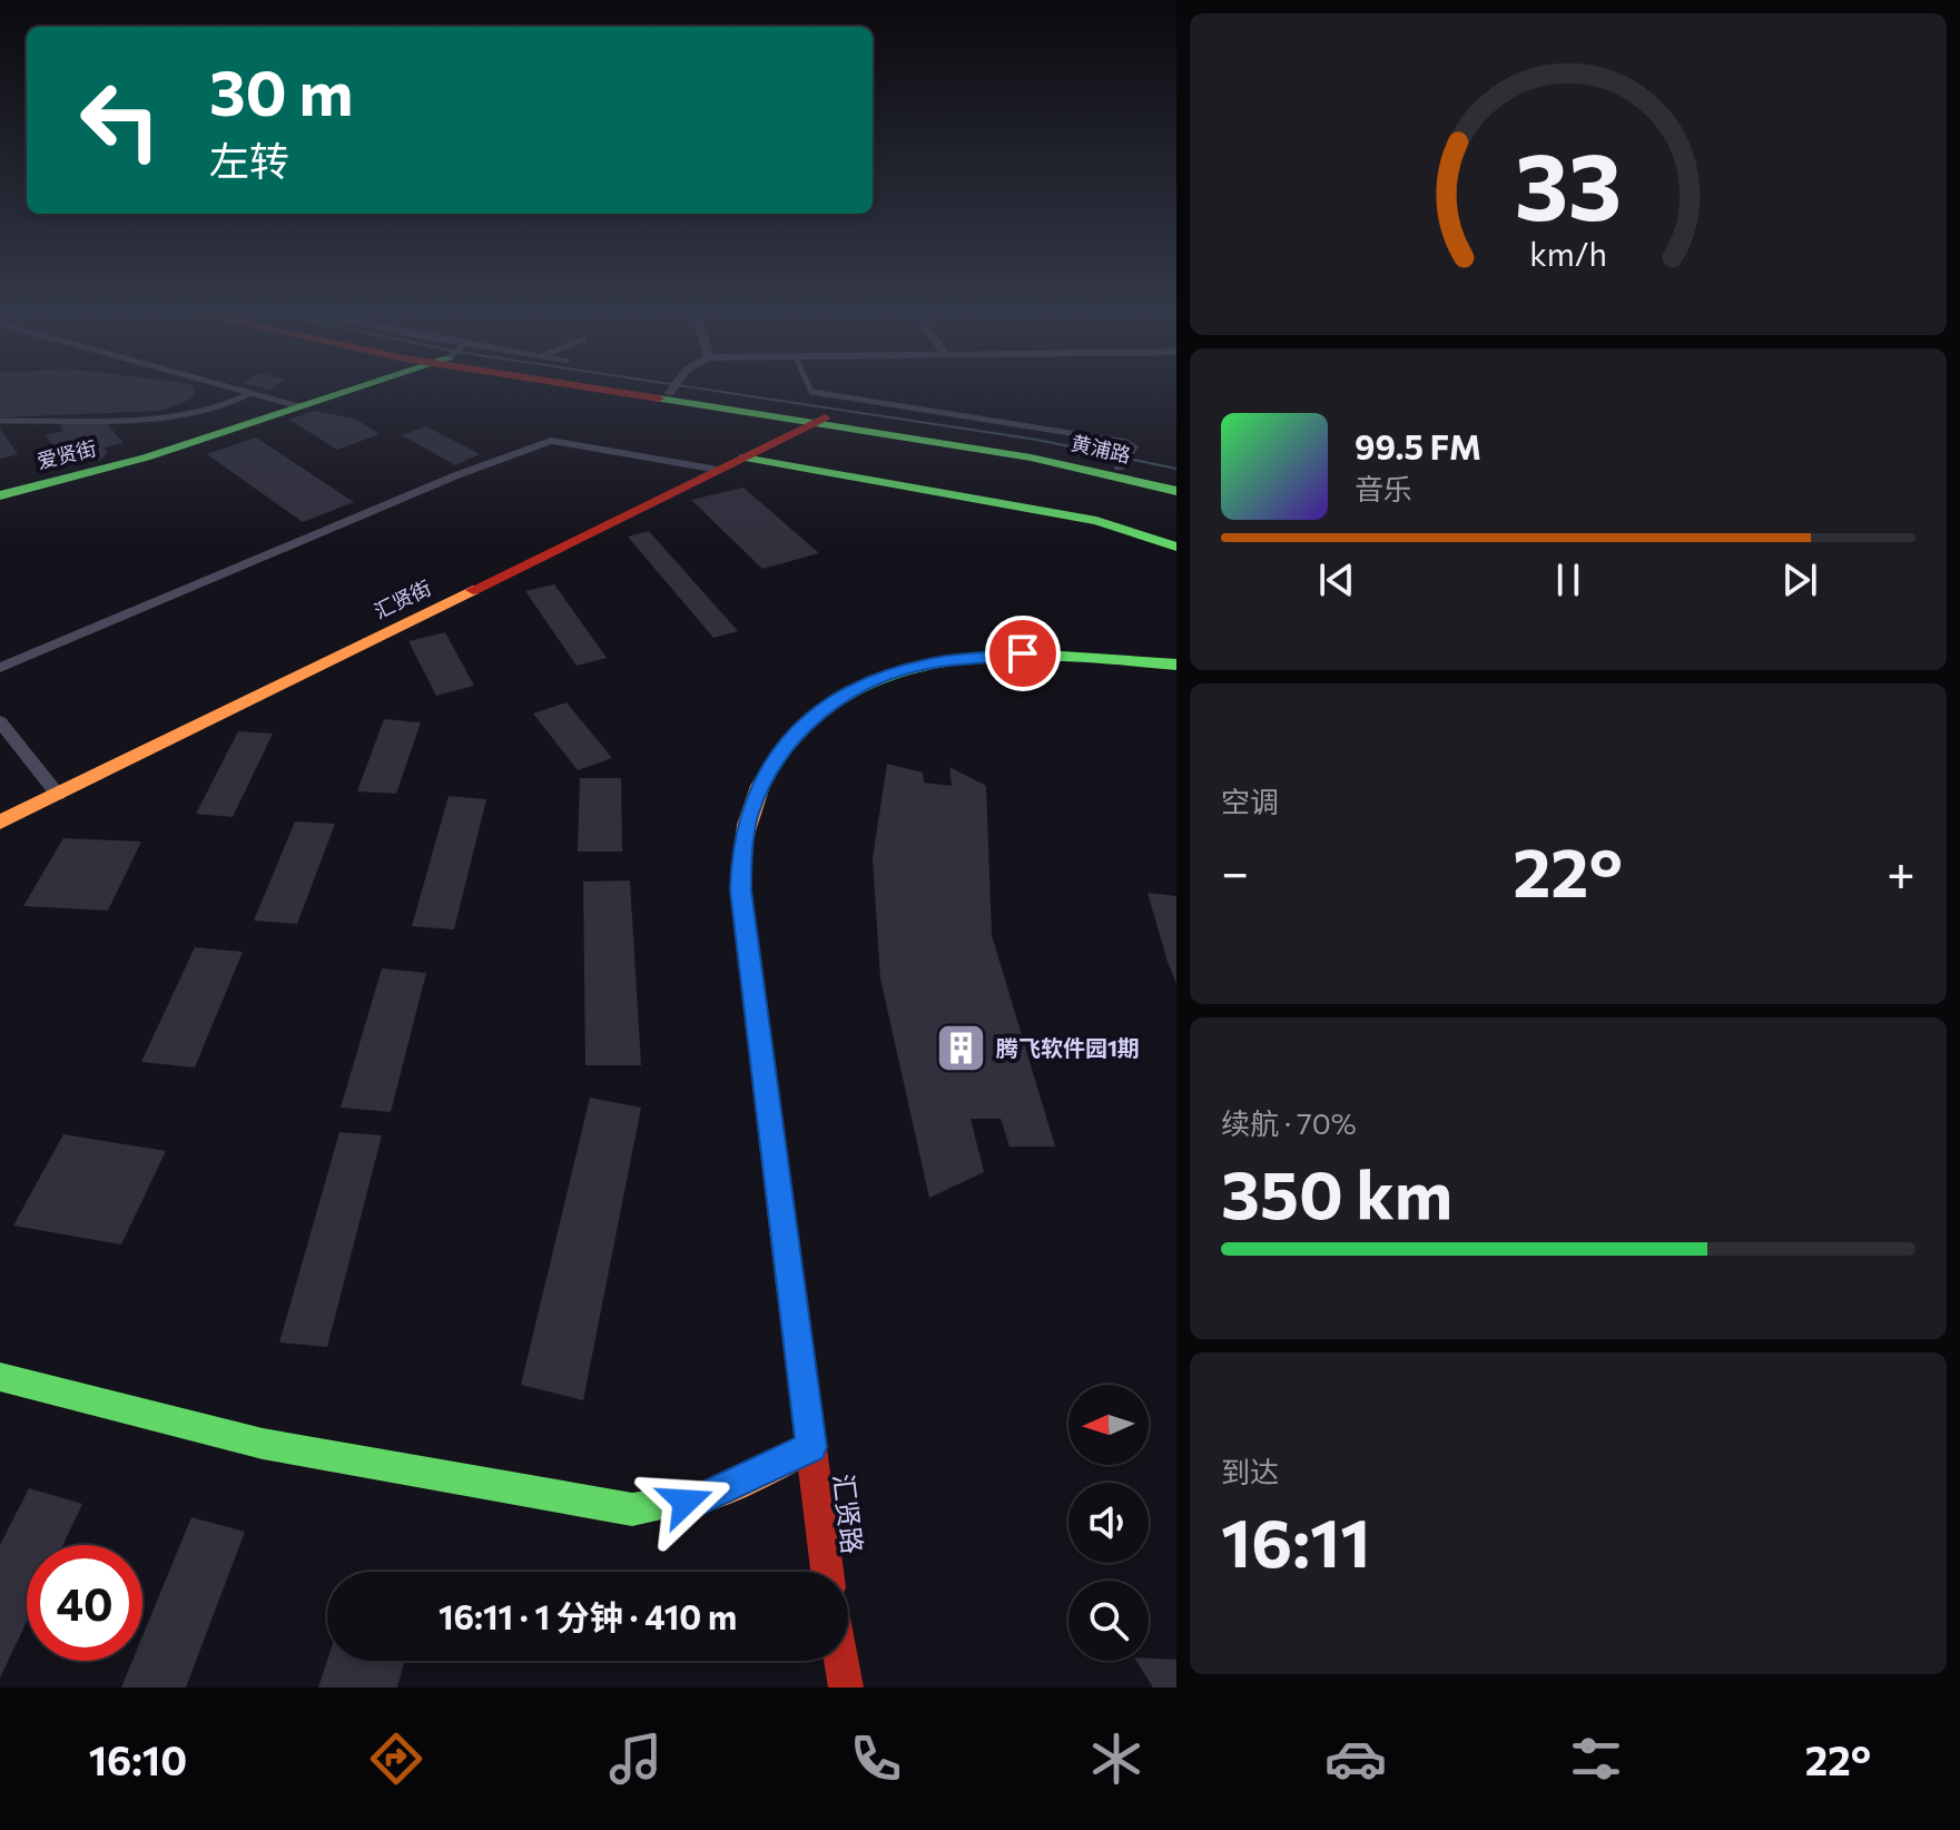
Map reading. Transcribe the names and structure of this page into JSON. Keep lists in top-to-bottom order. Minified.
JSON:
{"streets":{"main road":["黄浦路","爱贤街","汇贤街","汇贤路"]},"crossings":[["黄浦路","汇贤街"]],"places":{"building":["腾飞软件园1期"]},"north":"left","page":{"turn":["30 m","左转"],"song":["99.5 FM","音乐"],"tile":["空调",["续航 · 70%","350 km"],["到达","16:11"]],"heat":["−","22°","+"],"limit":"40","trip":"16:11 · 1 分钟 · 410 m","tabs":["16:10","22°"],"gauge":["33","km/h"]}}
